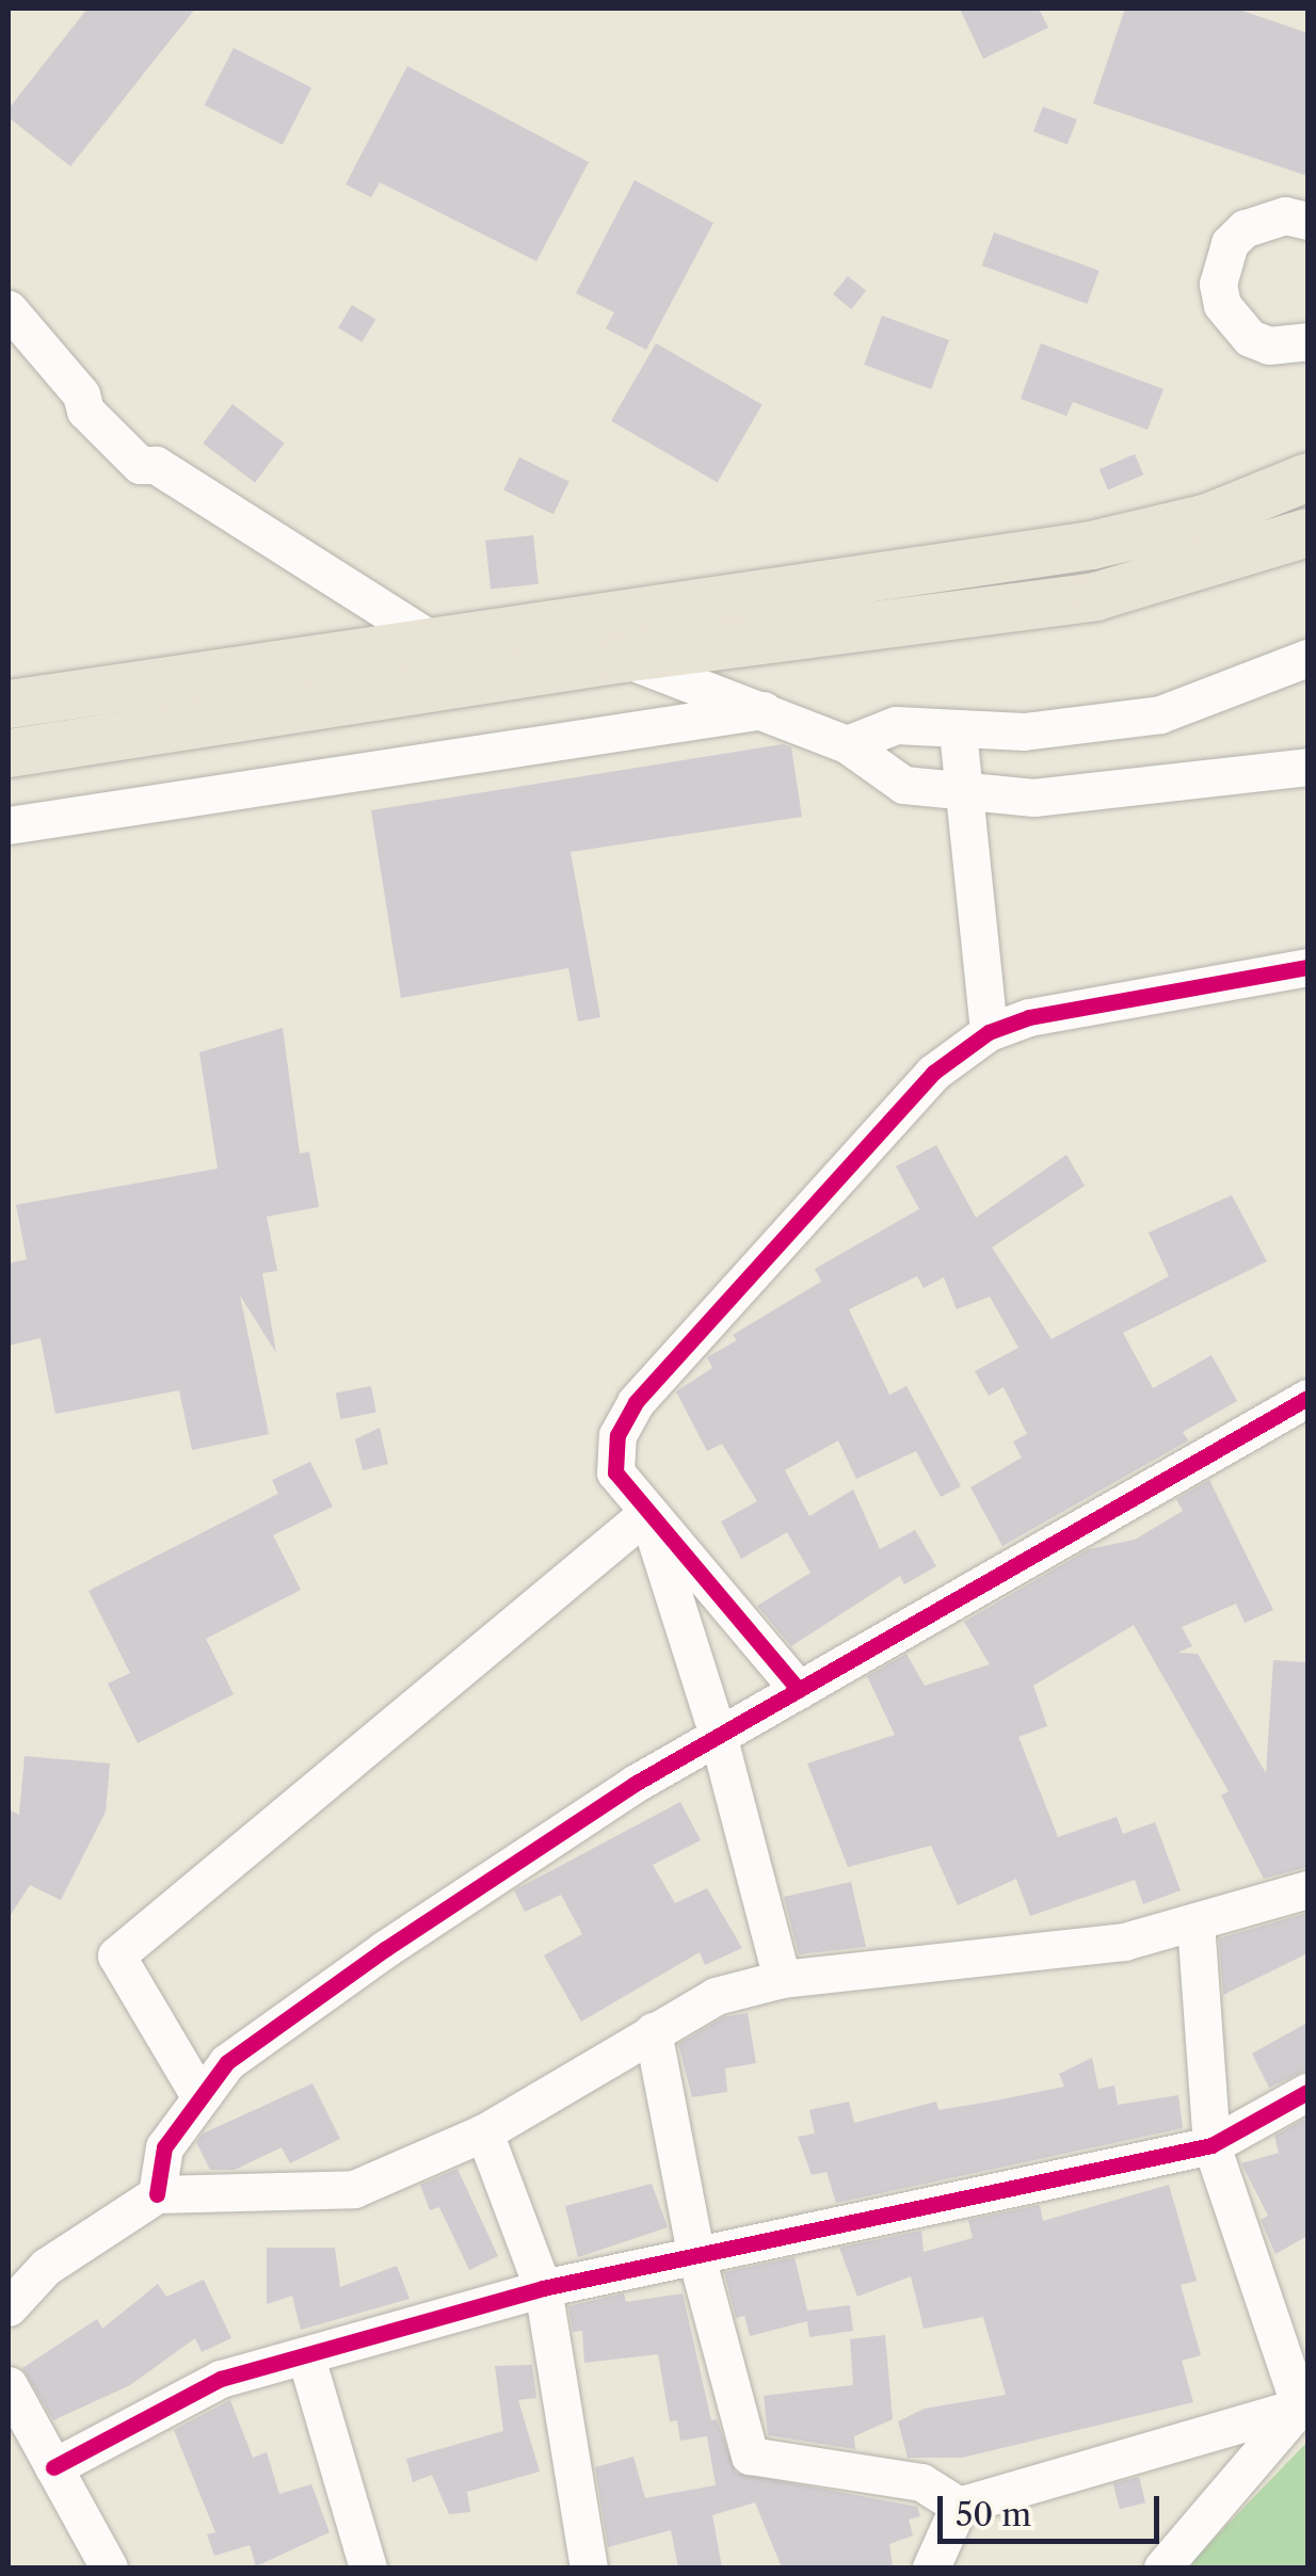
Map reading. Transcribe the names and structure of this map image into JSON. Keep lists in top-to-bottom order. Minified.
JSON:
{"scale_bar":"50 m"}
